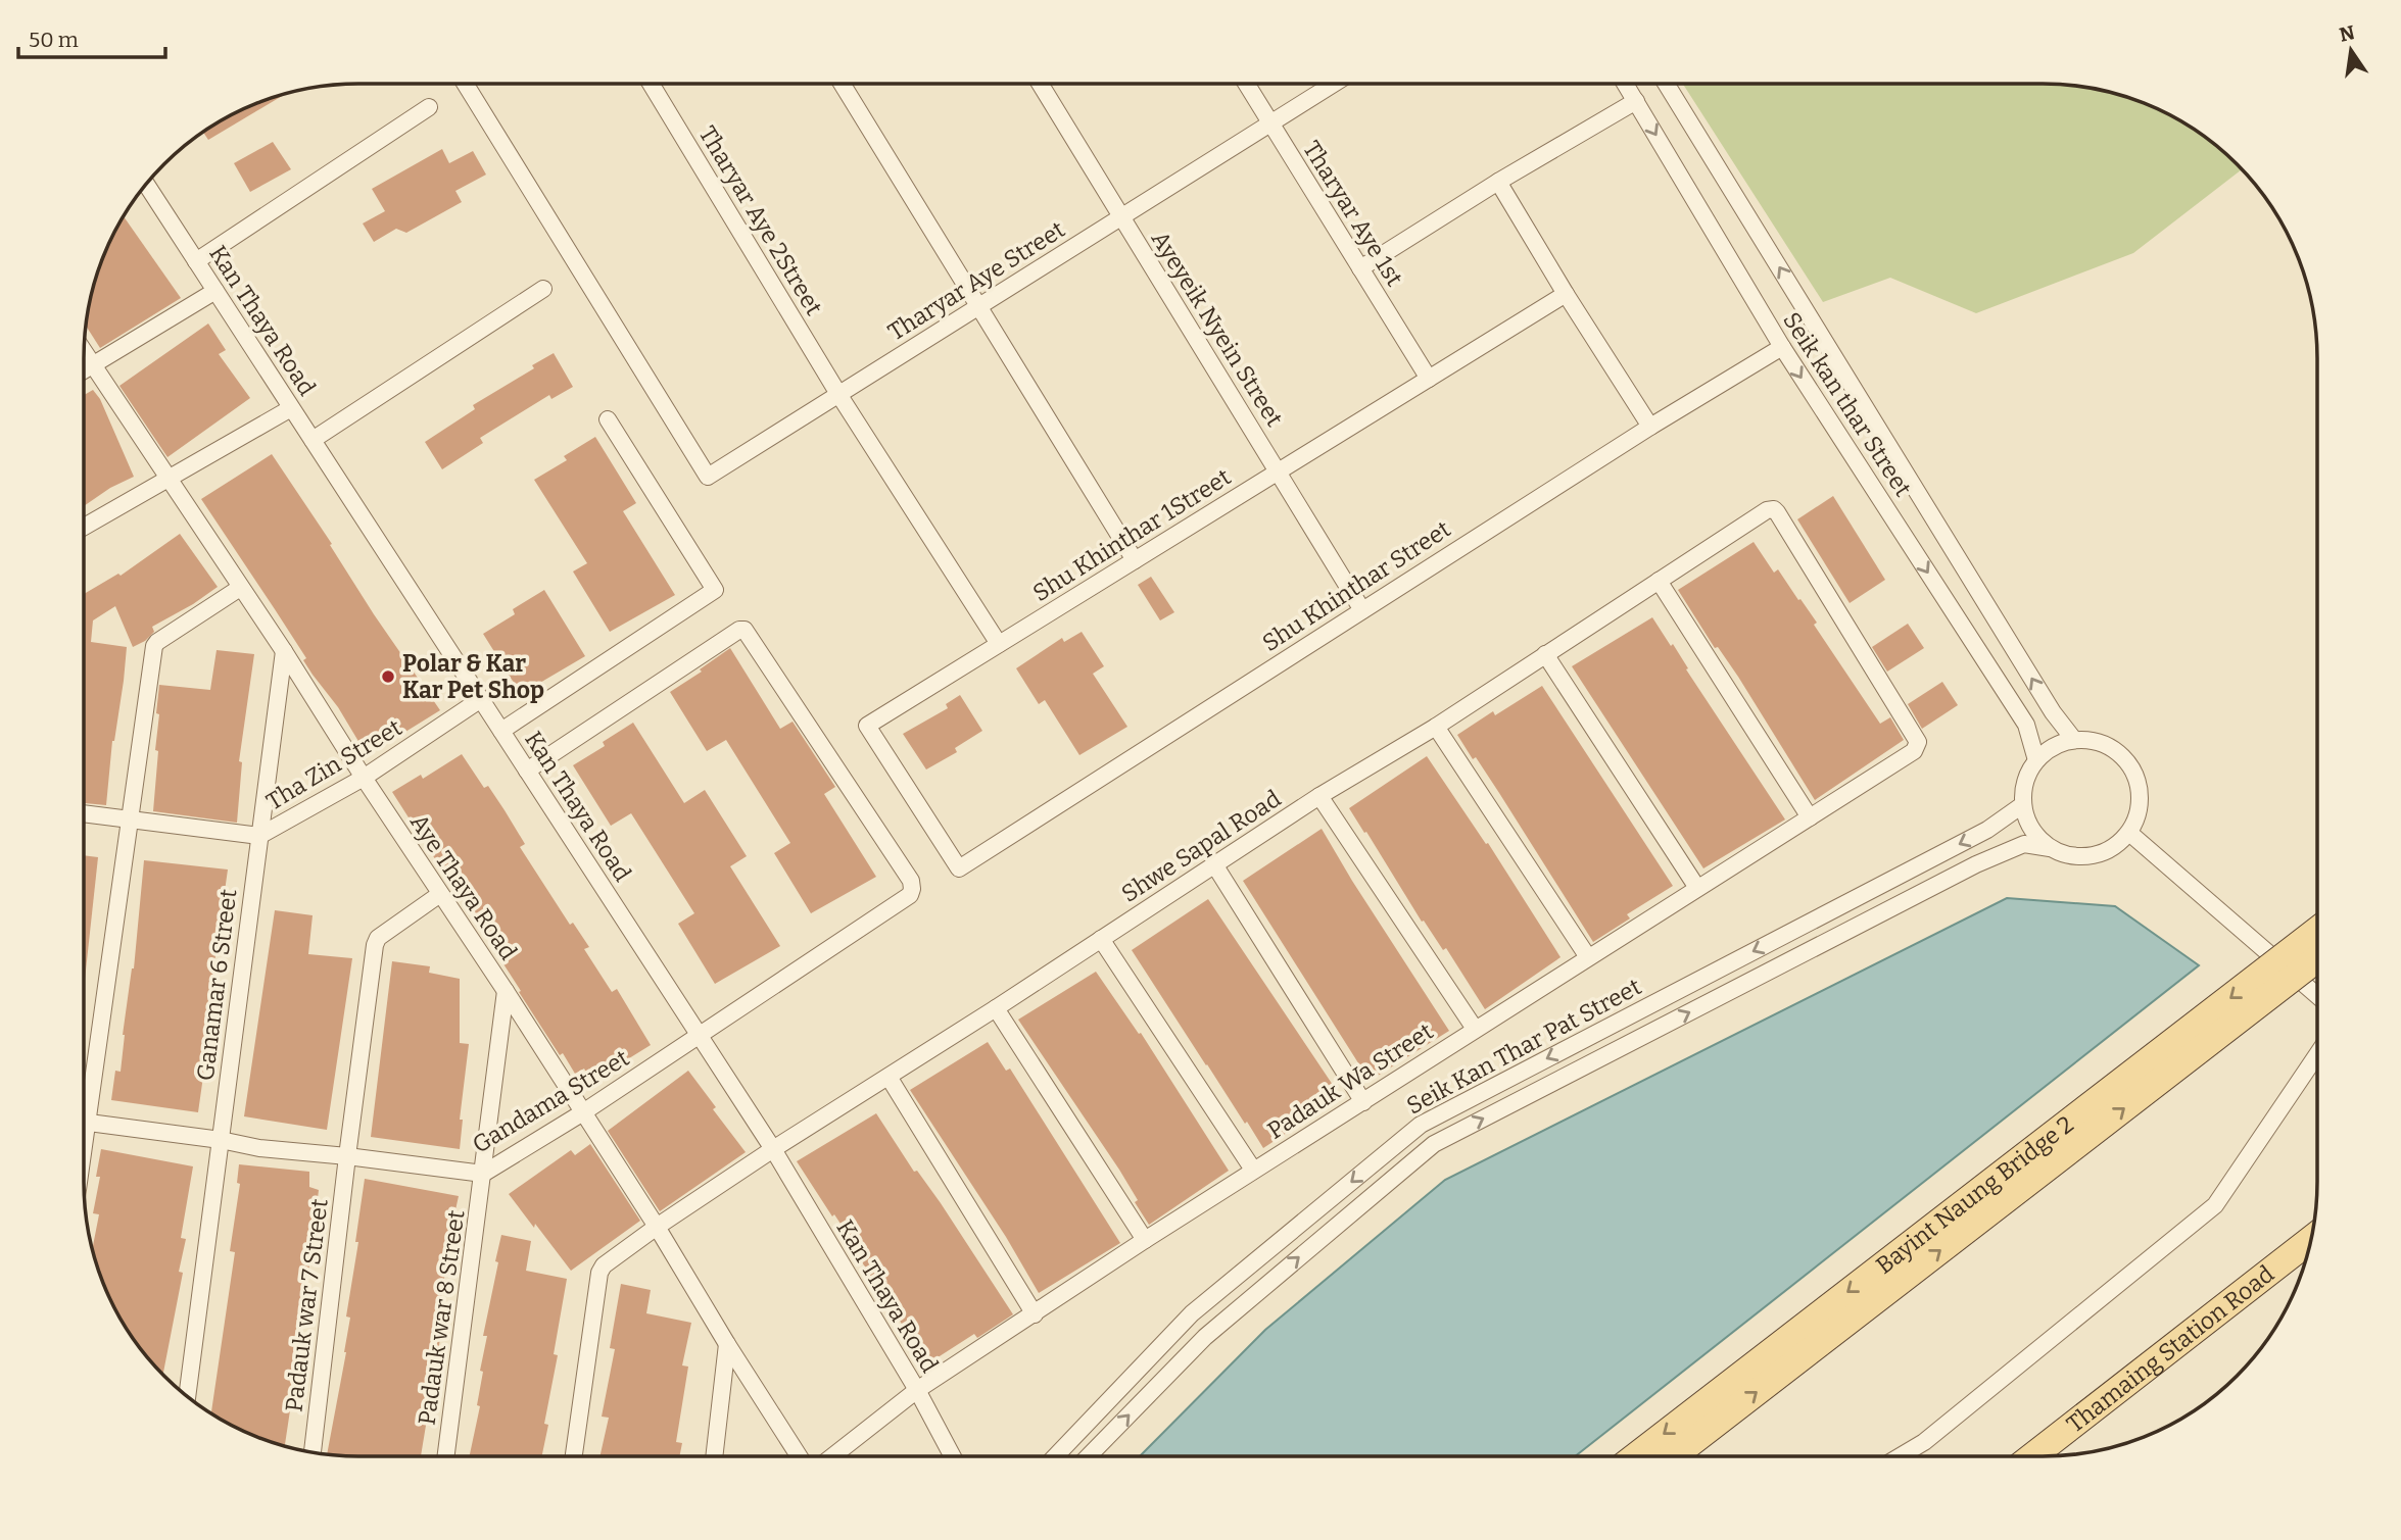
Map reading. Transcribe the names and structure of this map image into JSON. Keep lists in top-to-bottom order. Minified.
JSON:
{"streets":{"main road":["Bayint Naung Bridge 2","Thamaing Station Road"],"street":["Tharyar Aye 1st","Tharyar Aye 2Street","Tharyar Aye Street","Kan Thaya Road","Ayeyeik Nyein Street","Seik kan thar Street","Shu Khinthar 1Street","Shu Khinthar Street","Tha Zin Street","Shwe Sapal Road","Aye Thaya Road","Ganamar 6 Street","Seik Kan Thar Pat Street","Padauk Wa Street","Gandama Street","Padauk war 7 Street","Padauk war 8 Street"]},"crossings":[["Tharyar Aye 1st","Tharyar Aye Street"],["Tharyar Aye 1st","Shu Khinthar 1Street"],["Tharyar Aye 2Street","Tharyar Aye Street"],["Tharyar Aye 2Street","Shu Khinthar 1Street"],["Tharyar Aye Street","Ayeyeik Nyein Street"],["Kan Thaya Road","Tha Zin Street"],["Kan Thaya Road","Shwe Sapal Road"],["Kan Thaya Road","Padauk Wa Street"],["Kan Thaya Road","Gandama Street"],["Ayeyeik Nyein Street","Shu Khinthar 1Street"],["Ayeyeik Nyein Street","Shu Khinthar Street"],["Seik kan thar Street","Shu Khinthar Street"],["Seik kan thar Street","Seik Kan Thar Pat Street"],["Shu Khinthar 1Street","Shu Khinthar Street"],["Tha Zin Street","Aye Thaya Road"],["Tha Zin Street","Ganamar 6 Street"],["Shwe Sapal Road","Aye Thaya Road"],["Shwe Sapal Road","Padauk Wa Street"],["Aye Thaya Road","Ganamar 6 Street"],["Aye Thaya Road","Gandama Street"],["Aye Thaya Road","Padauk war 7 Street"],["Aye Thaya Road","Padauk war 8 Street"],["Ganamar 6 Street","Gandama Street"],["Gandama Street","Padauk war 7 Street"],["Gandama Street","Padauk war 8 Street"]],"places":["Polar & Kar Kar Pet Shop"],"scale_bar":"50 m","north":"top"}
